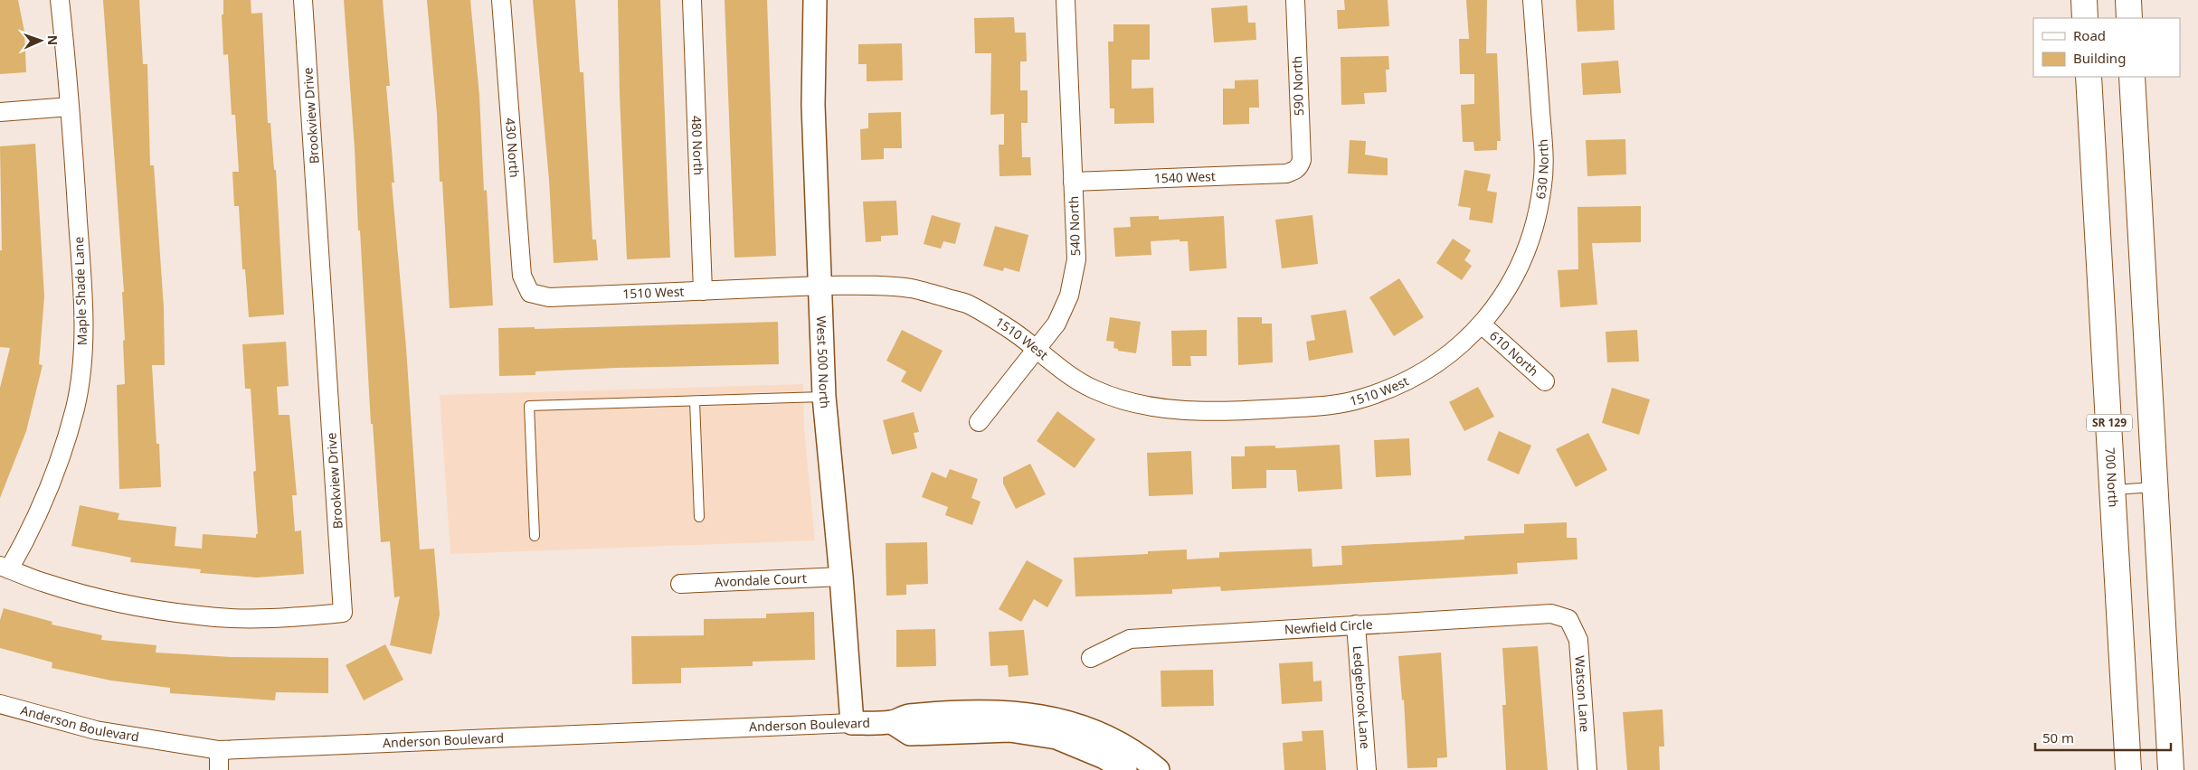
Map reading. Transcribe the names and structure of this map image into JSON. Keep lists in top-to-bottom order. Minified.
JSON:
{"streets":{"main road":["SR 129","700 North"],"street":["590 North","Brookview Drive","480 North","430 North","630 North","1540 West","540 North","Maple Shade Lane","1510 West","610 North","West 500 North","Avondale Court","Newfield Circle","Watson Lane","Ledgebrook Lane","Anderson Boulevard"]},"crossings":[["590 North","1540 West"],["Brookview Drive","Maple Shade Lane"],["480 North","1510 West"],["430 North","1510 West"],["630 North","1510 West"],["630 North","610 North"],["1540 West","540 North"],["540 North","1510 West"],["1510 West","610 North"],["1510 West","West 500 North"],["West 500 North","Avondale Court"],["West 500 North","Anderson Boulevard"],["Newfield Circle","Watson Lane"],["Newfield Circle","Ledgebrook Lane"]],"legend":["Road","Building"],"scale_bar":"50 m","north":"right"}
